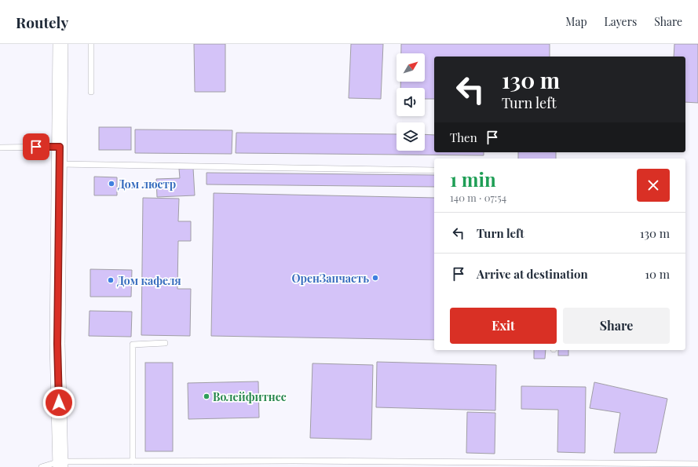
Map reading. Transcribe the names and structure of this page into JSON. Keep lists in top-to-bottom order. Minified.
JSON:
{"places":["Дом люстр","ОренЗапчасть","Дом кафеля","Волейфитнес"],"north":"top right","page":{"header":"Routely","nav":["Map","Layers","Share"],"turn":["130 m","Turn left"],"then":"Then","heading":["1 min","140 m · 07:54"],"list":[{"name":"Turn left","value":"130 m"},{"name":"Arrive at destination","value":"10 m"}],"buttons":["Exit","Share"]}}
